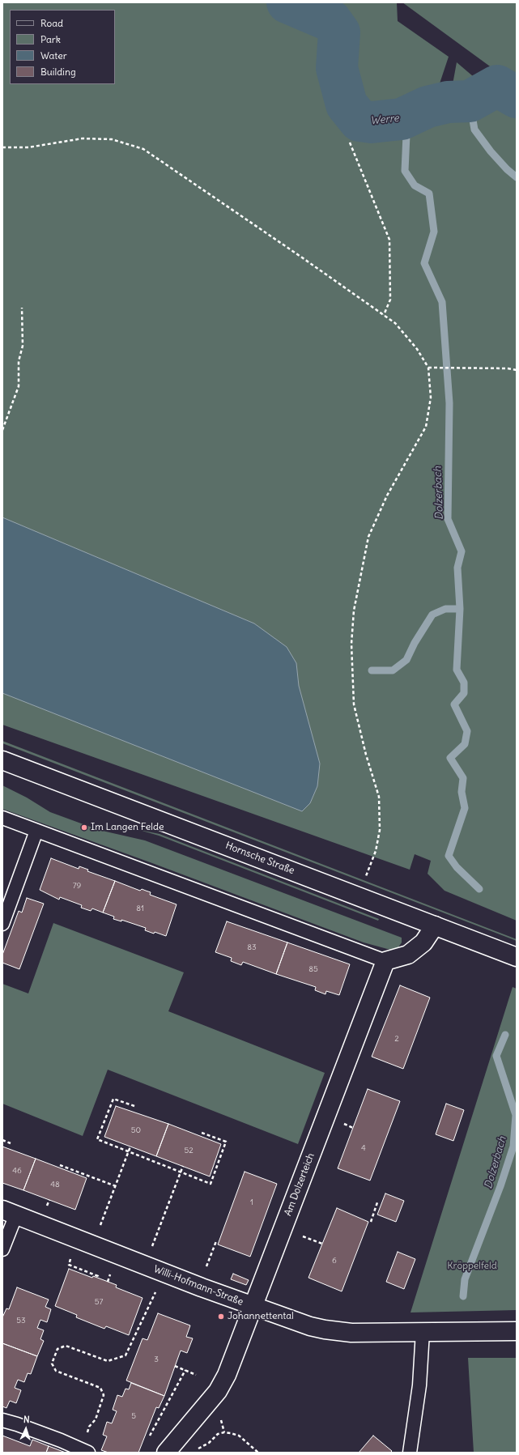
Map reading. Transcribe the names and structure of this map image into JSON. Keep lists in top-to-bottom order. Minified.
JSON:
{"streets":{"street":["Hornsche Straße","Am Dolzerteich","Willi-Hofmann-Straße"]},"crossings":[["Am Dolzerteich","Willi-Hofmann-Straße"]],"water":["Werre","Dolzerbach"],"parks":["Kröppelfeld"],"places":["Im Langen Felde","Johannettental"],"house_numbers":["79","81","83","85","2","50","4","52","46","48","1","6","57","53","3","5"],"legend":["Road","Park","Water","Building"],"north":"top"}
